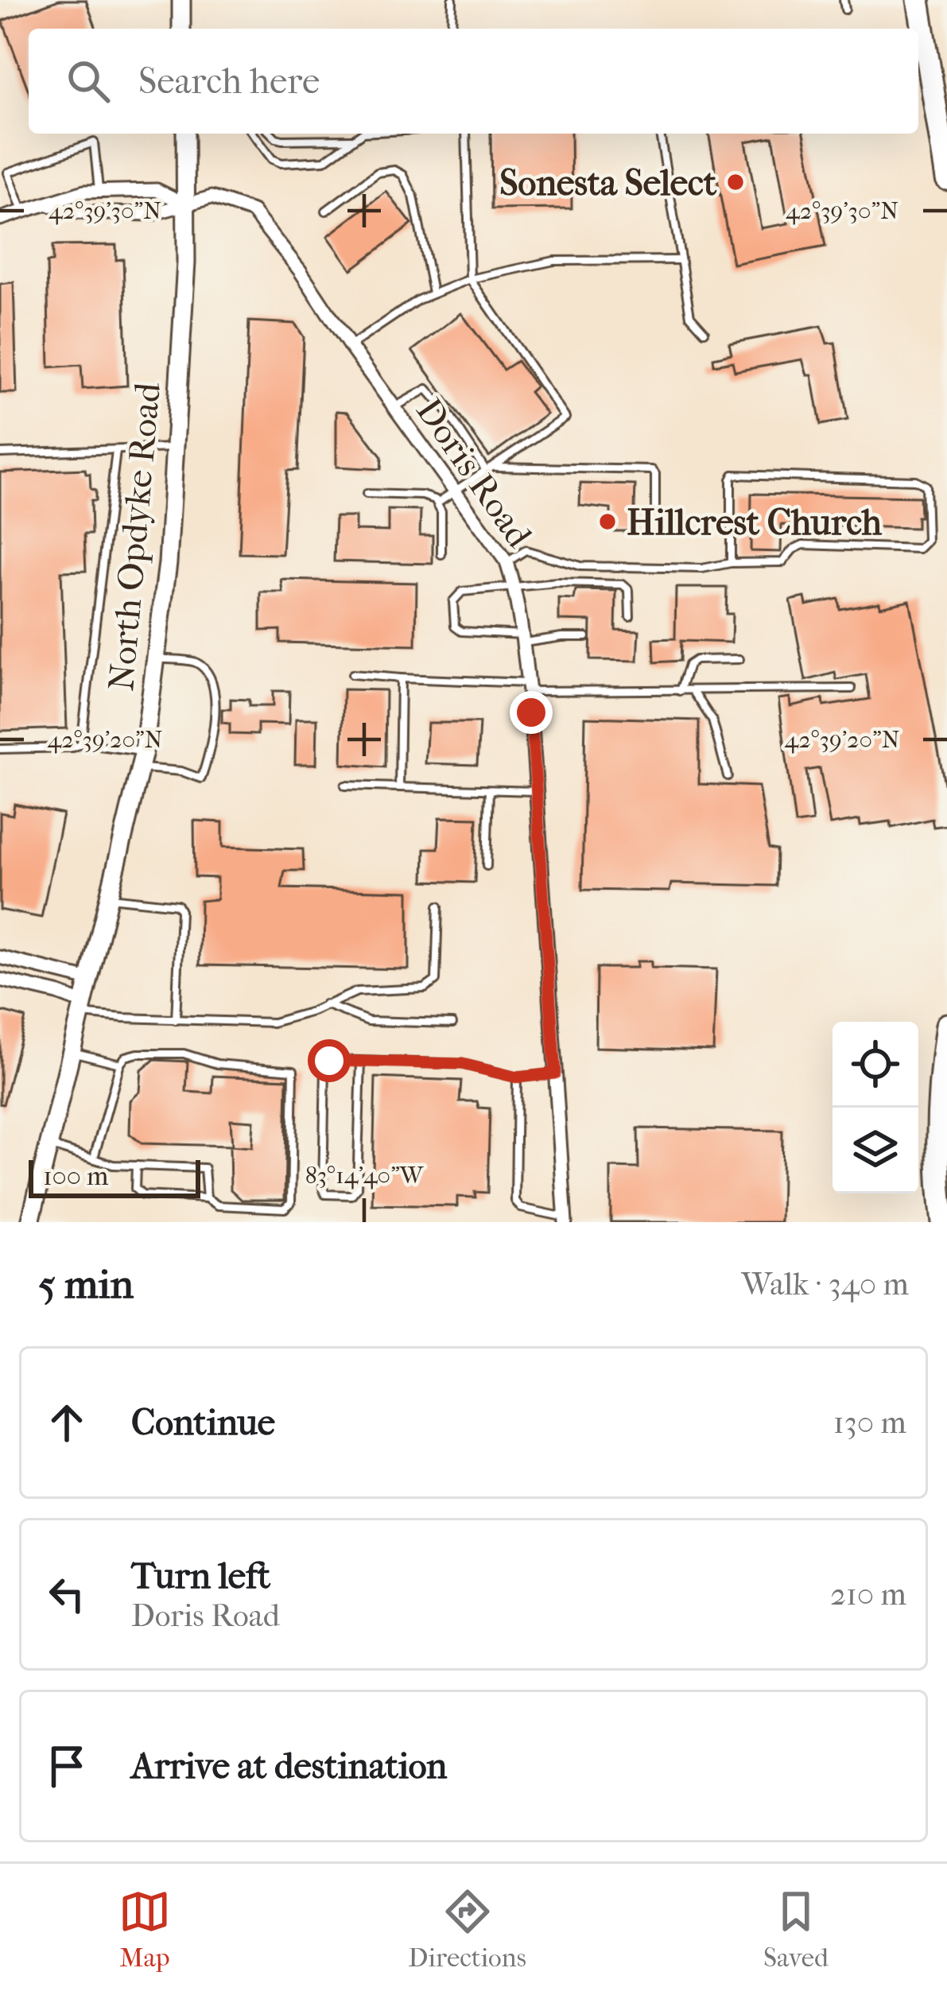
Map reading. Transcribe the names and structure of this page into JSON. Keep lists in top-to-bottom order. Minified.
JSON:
{"streets":{"main road":["North Opdyke Road"],"street":["Doris Road"]},"crossings":[["Doris Road","North Opdyke Road"]],"places":["Sonesta Select","Hillcrest Church"],"scale_bar":"100 m","page":{"search":"Search here","scale":"100 m","heading":["5 min","Walk · 340 m"],"list":[["Continue","130 m"],["Turn left","Doris Road","210 m"],"Arrive at destination"],"nav":["Map","Directions","Saved"]},"coordinates":["42°39'30\"N","42°39'20\"N","83°14'40\"W"]}
